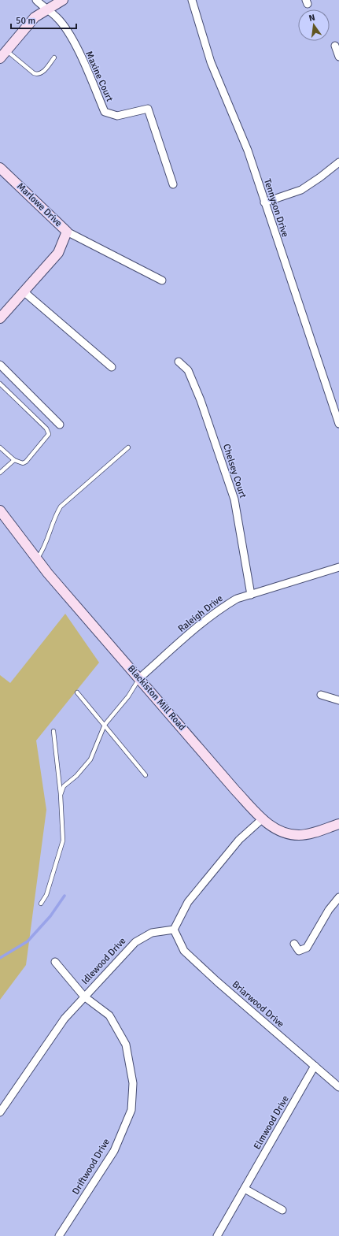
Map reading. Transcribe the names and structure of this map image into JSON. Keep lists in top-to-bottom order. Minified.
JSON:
{"streets":{"main road":["Marlowe Drive","Blackiston Mill Road"],"street":["Maxine Court","Tennyson Drive","Chelsey Court","Raleigh Drive","Idlewood Drive","Briarwood Drive","Elmwood Drive","Driftwood Drive"]},"crossings":[["Chelsey Court","Raleigh Drive"],["Raleigh Drive","Blackiston Mill Road"],["Idlewood Drive","Briarwood Drive"],["Idlewood Drive","Driftwood Drive"],["Briarwood Drive","Elmwood Drive"]],"scale_bar":"50 m","north":"top"}
